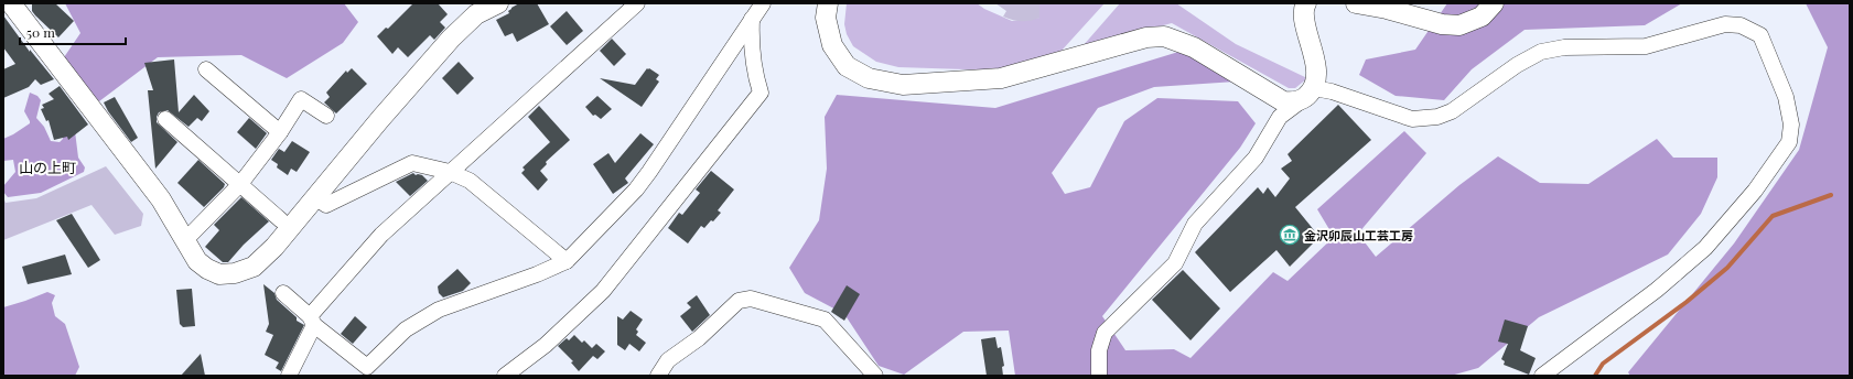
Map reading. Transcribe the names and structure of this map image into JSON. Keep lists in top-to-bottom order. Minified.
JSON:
{"districts":["山の上町"],"places":{"museum":["金沢卯辰山工芸工房"]},"scale_bar":"50 m"}
